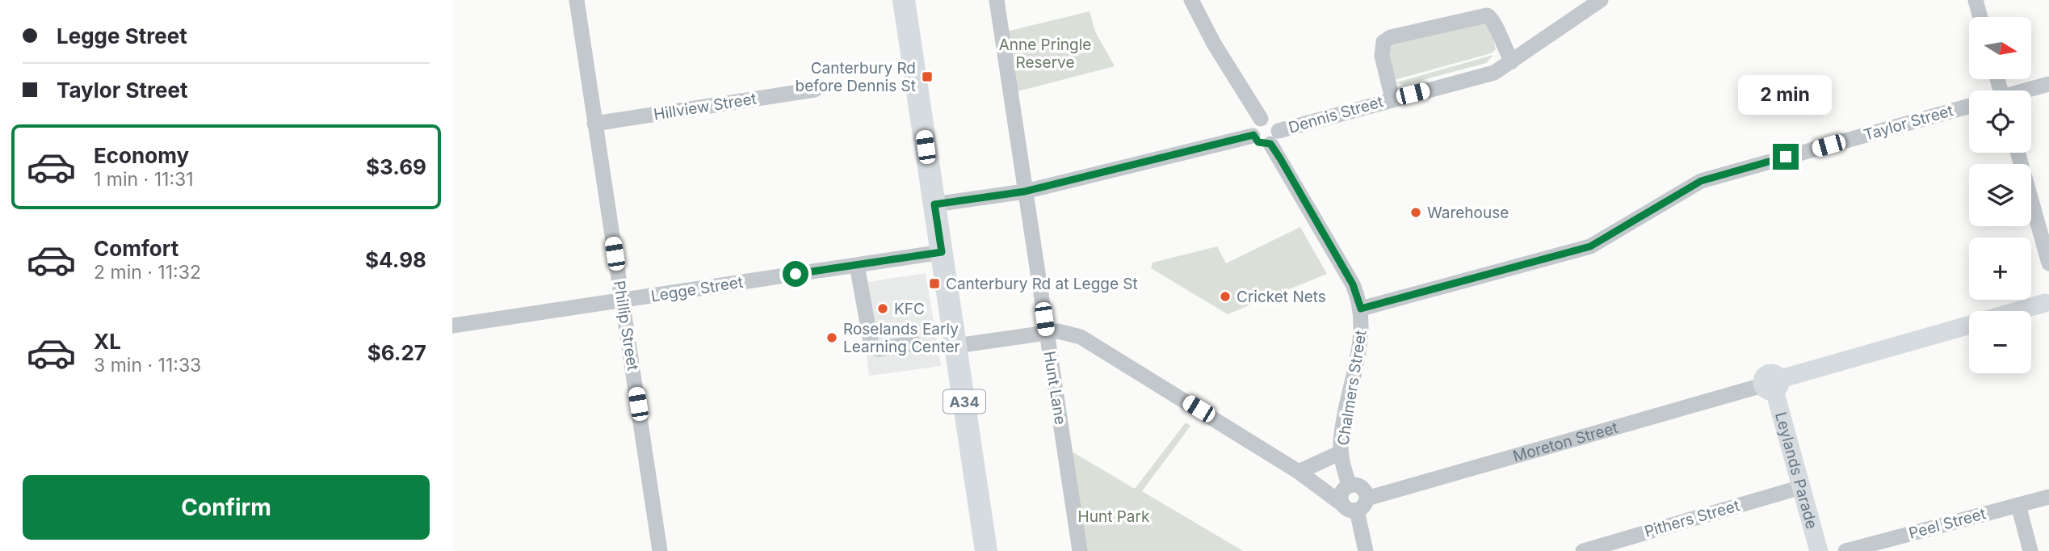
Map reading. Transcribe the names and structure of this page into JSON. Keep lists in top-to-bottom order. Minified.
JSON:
{"streets":{"highway":["A34"],"main road":["Moreton Street","Leylands Parade"],"street":["Hillview Street","Dennis Street","Taylor Street","Legge Street","Phillip Street","Hunt Lane","Chalmers Street","Pithers Street","Peel Street"]},"crossings":[["Hillview Street","Phillip Street"],["Dennis Street","Chalmers Street"],["Taylor Street","Chalmers Street"],["Legge Street","Phillip Street"],["Legge Street","A34"],["Moreton Street","Leylands Parade"],["Leylands Parade","Pithers Street"]],"parks":["Anne Pringle Reserve","Hunt Park"],"places":{"transit":["Canterbury Rd before Dennis St","Canterbury Rd at Legge St"],"other":["Warehouse","Cricket Nets","KFC","Roselands Early Learning Center"]},"north":"right","page":{"banner":["Legge Street","Taylor Street"],"map_buttons":["+","−"],"bubble":"2 min","list":[{"name":"Economy","note":"1 min · 11:31","value":"$3.69"},{"name":"Comfort","note":"2 min · 11:32","value":"$4.98"},{"name":"XL","note":"3 min · 11:33","value":"$6.27"}],"buttons":"Confirm"}}
